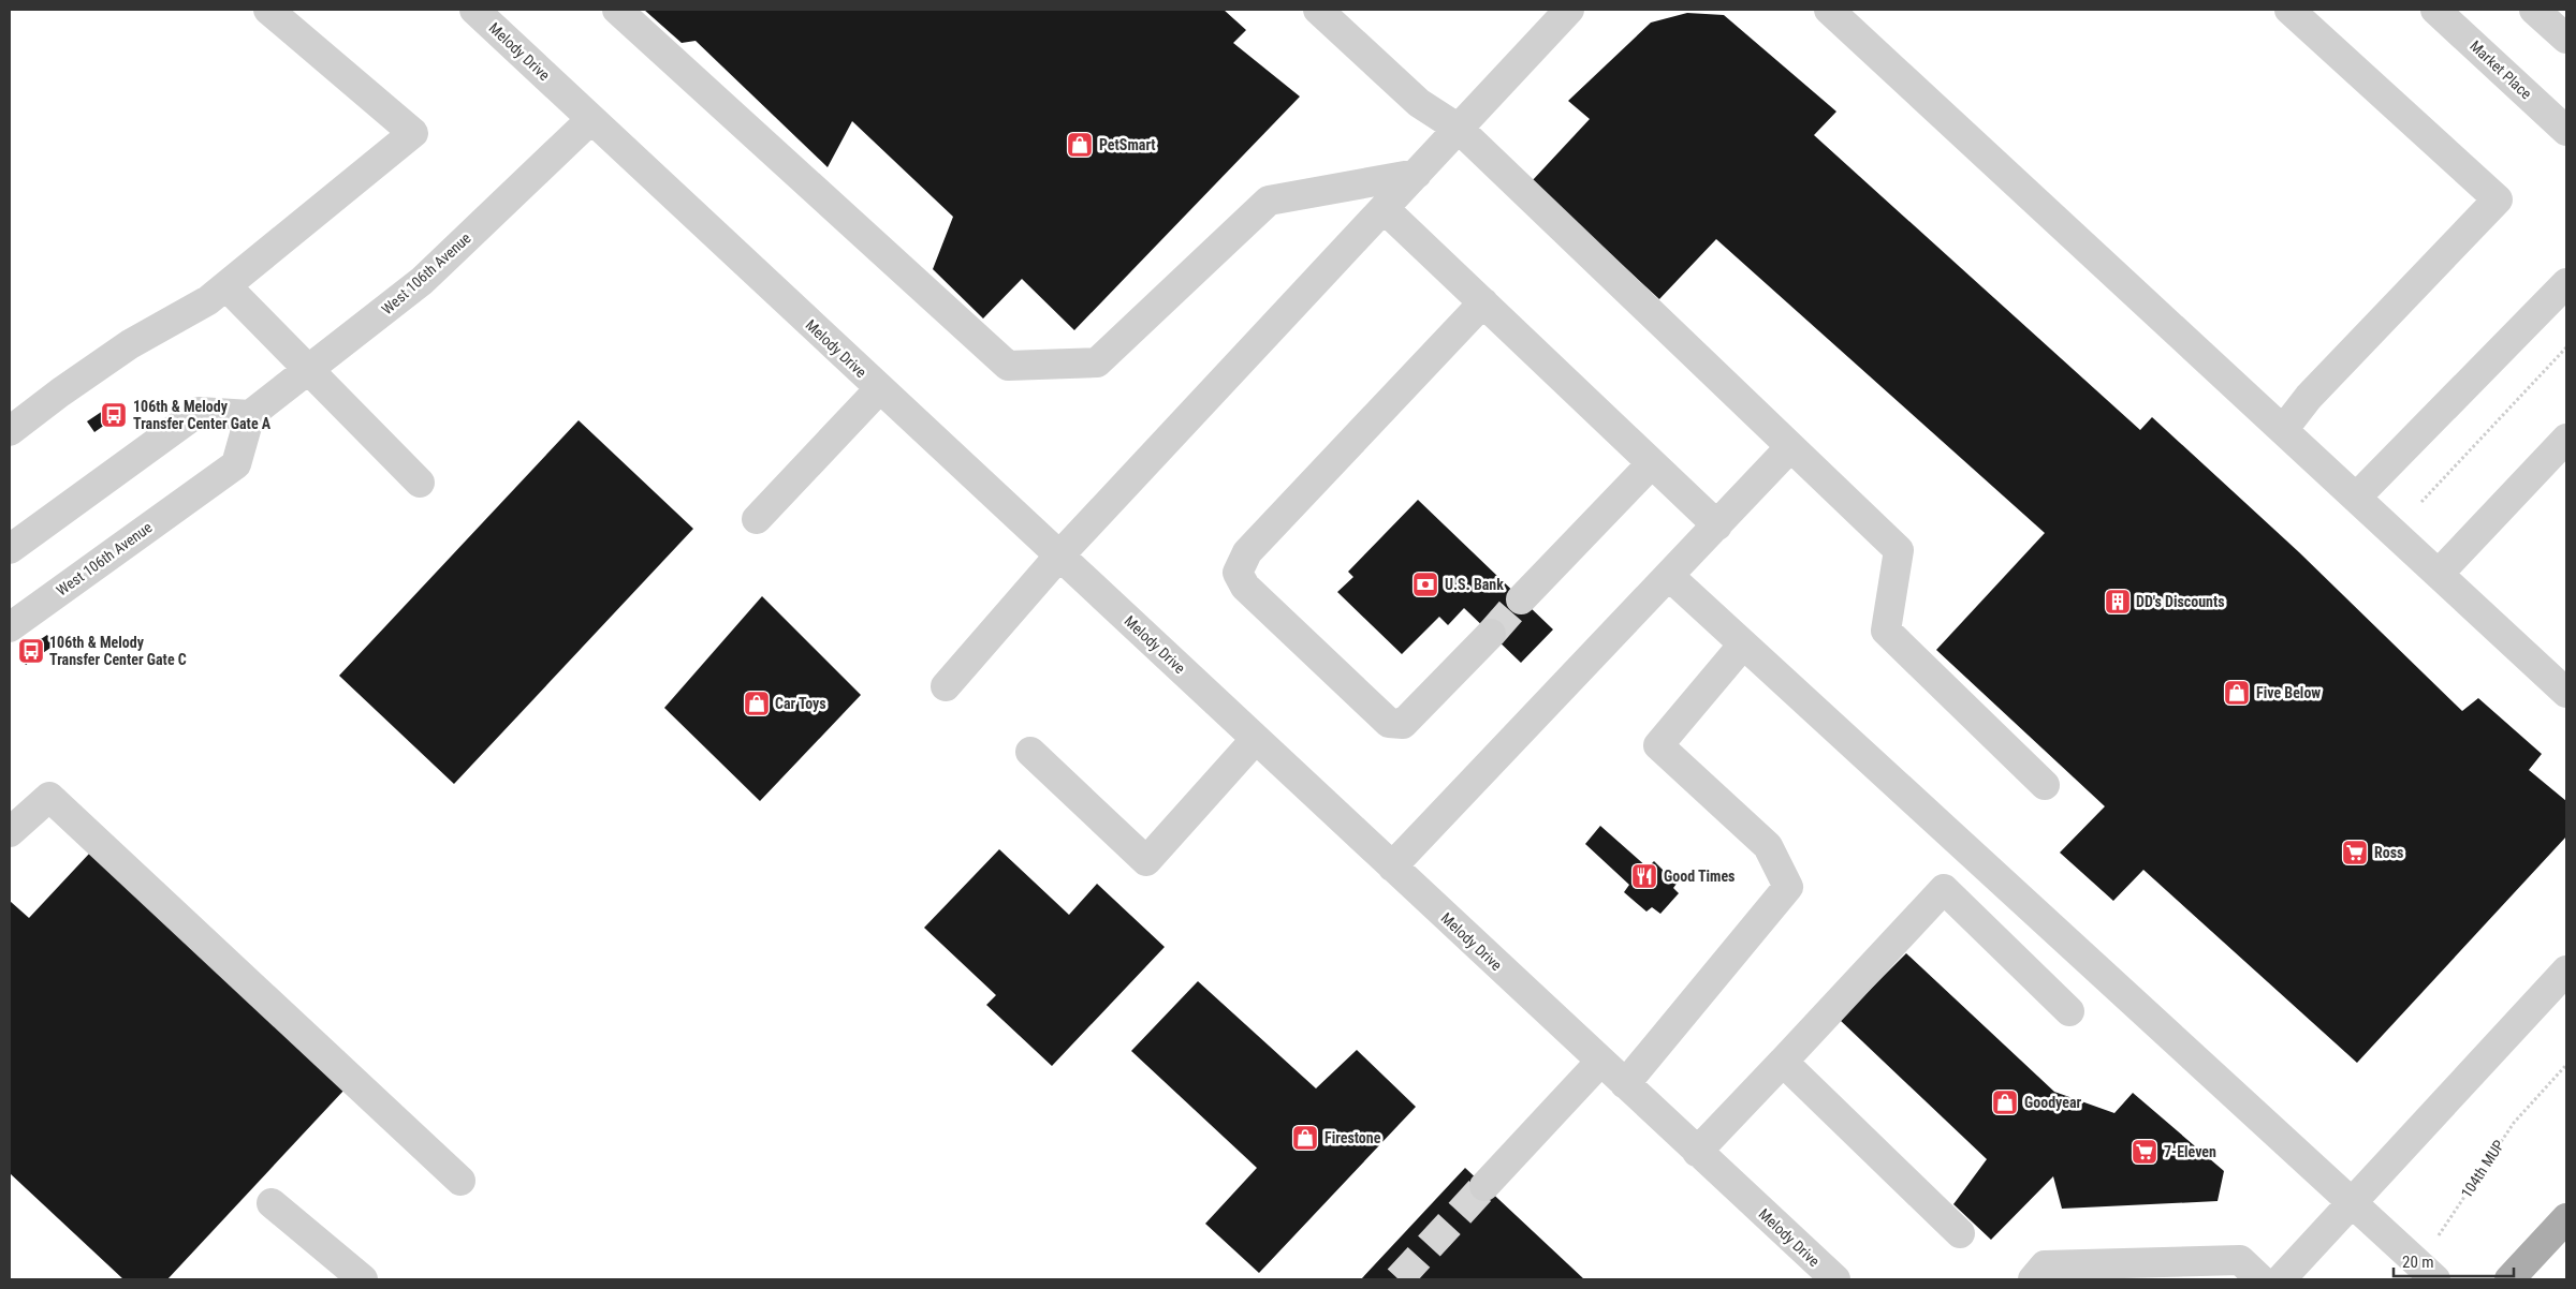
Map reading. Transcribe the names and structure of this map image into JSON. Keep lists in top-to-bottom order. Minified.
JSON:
{"streets":{"street":["Melody Drive","Market Place","West 106th Avenue"],"path":["104th MUP"]},"crossings":[["Melody Drive","West 106th Avenue"]],"places":{"shop":["PetSmart","Five Below","Car Toys","Goodyear","Firestone"],"bus stop":["106th & Melody Transfer Center Gate A","106th & Melody Transfer Center Gate C"],"bank":["U.S. Bank"],"building":["DD's Discounts"],"supermarket":["Ross","7-Eleven"],"restaurant":["Good Times"]},"scale_bar":"20 m"}
